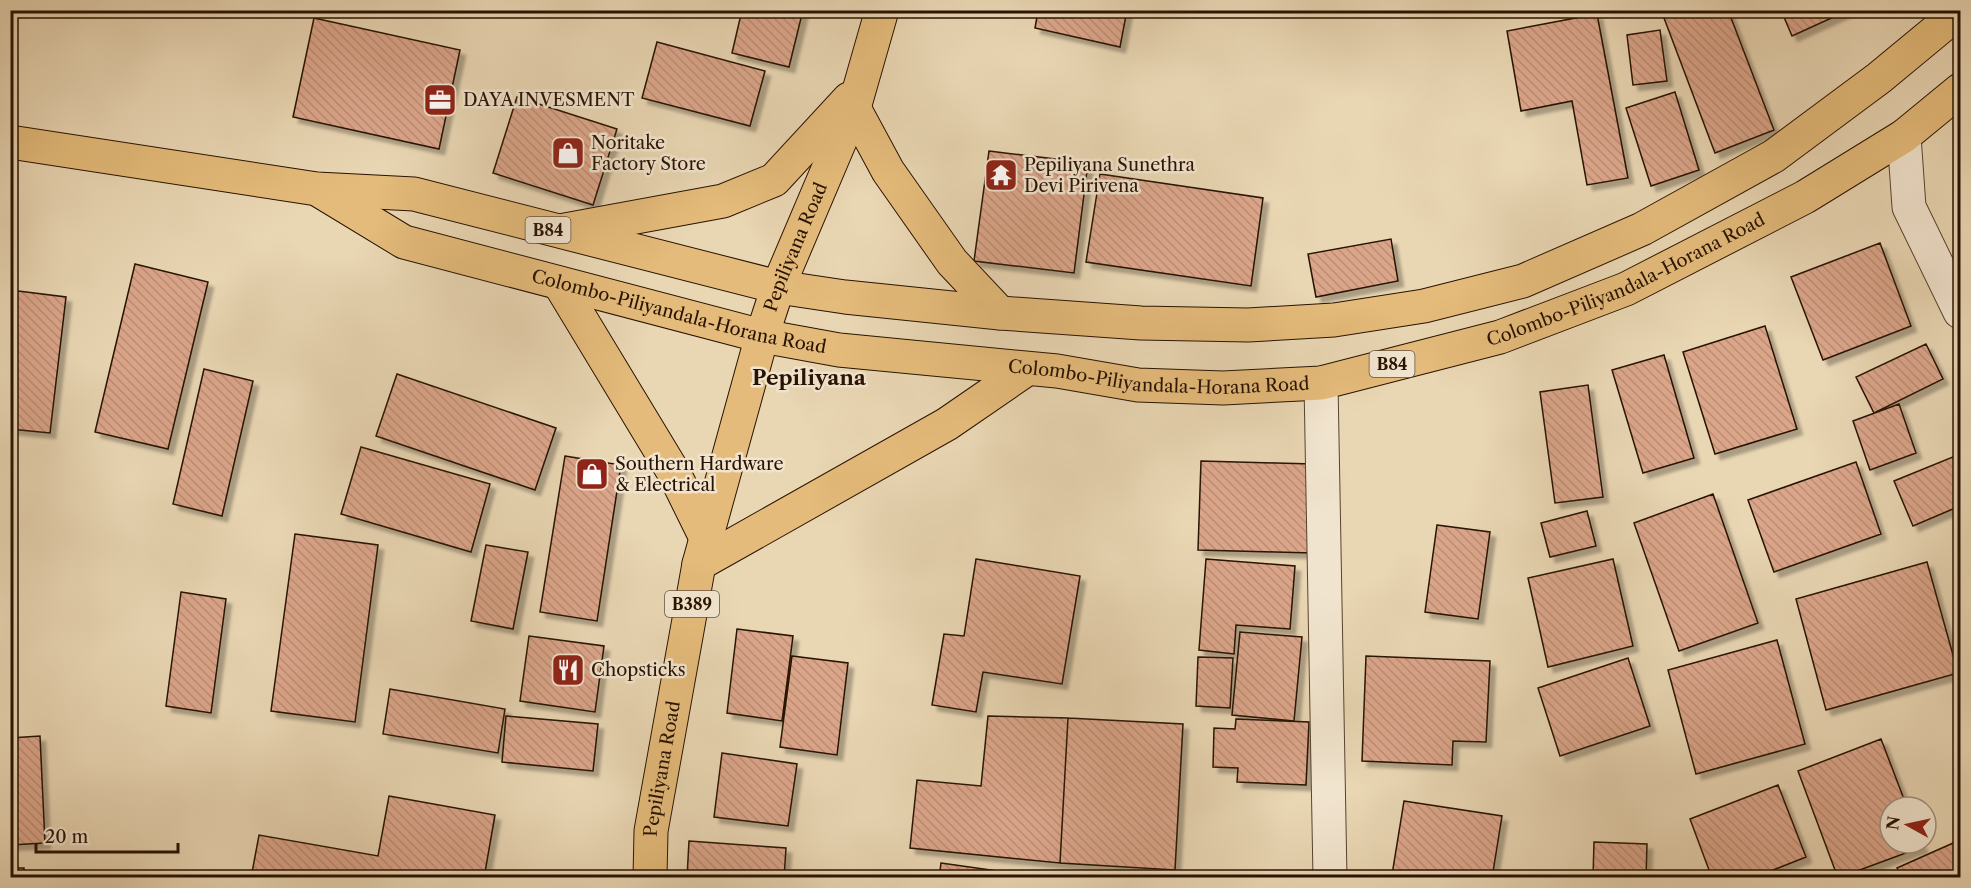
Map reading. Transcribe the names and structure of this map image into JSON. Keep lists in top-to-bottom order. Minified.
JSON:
{"streets":{"main road":["B84","Pepiliyana Road","Colombo-Piliyandala-Horana Road","B389"]},"crossings":[["Pepiliyana Road","Colombo-Piliyandala-Horana Road"]],"districts":["Pepiliyana"],"places":{"office":["DAYA INVESMENT"],"shop":["Noritake Factory Store","Southern Hardware & Electrical"],"temple":["Pepiliyana Sunethra Devi Pirivena"],"restaurant":["Chopsticks"]},"scale_bar":"20 m","north":"left"}
